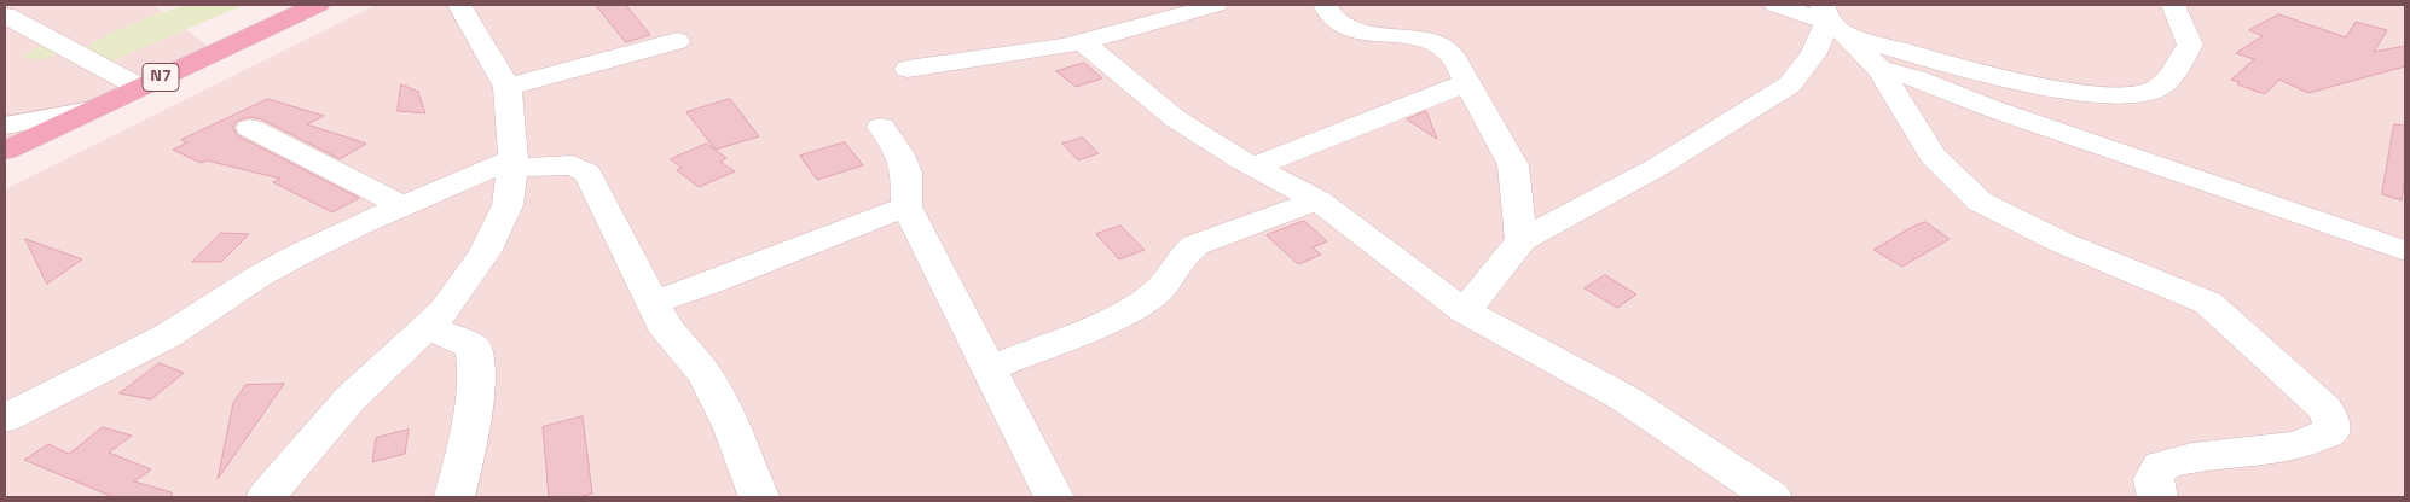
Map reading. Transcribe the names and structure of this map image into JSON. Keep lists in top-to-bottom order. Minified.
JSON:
{"streets":{"highway":["N7"]}}
